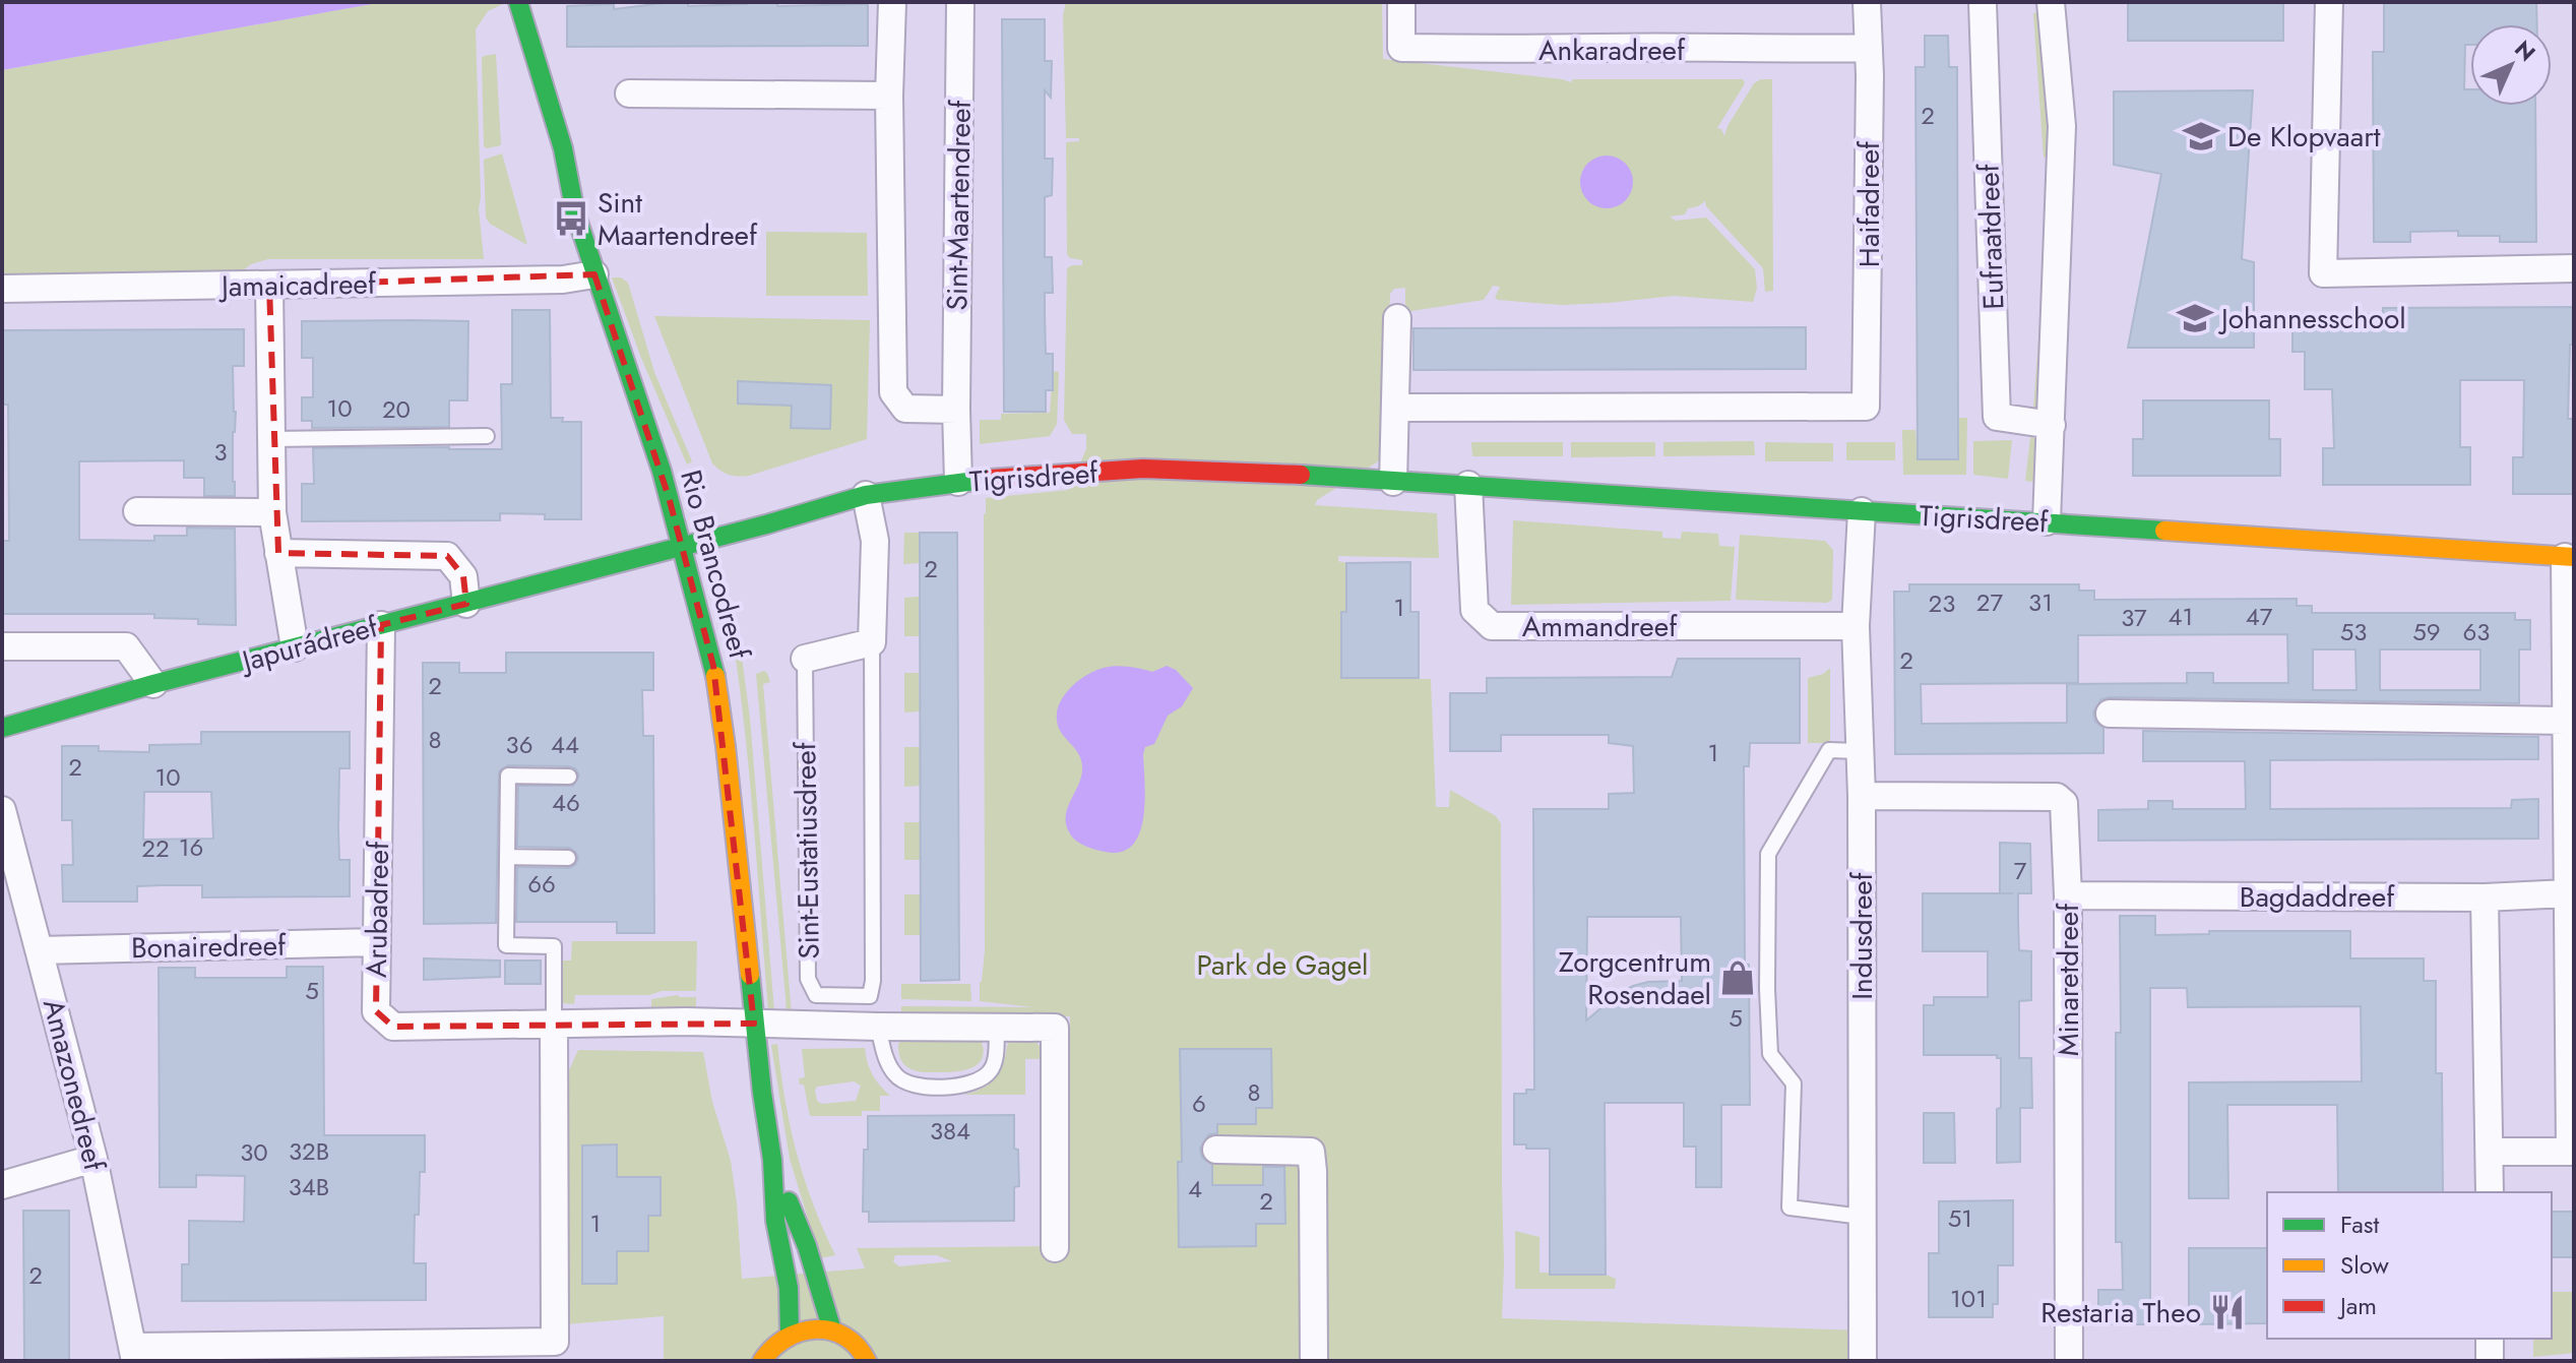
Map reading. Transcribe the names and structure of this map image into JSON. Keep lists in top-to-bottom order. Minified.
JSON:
{"streets":{"street":["Ankaradreef","Haifadreef","Sint-Maartendreef","Eufraatdreef","Jamaicadreef","Tigrisdreef","Rio Brancodreef","Ammandreef","Japurádreef","Sint-Eustatiusdreef","Bagdaddreef","Arubadreef","Indusdreef","Bonairedreef","Minaretdreef","Amazonedreef"]},"crossings":[["Ankaradreef","Haifadreef"],["Sint-Maartendreef","Tigrisdreef"],["Jamaicadreef","Rio Brancodreef"],["Tigrisdreef","Rio Brancodreef"],["Tigrisdreef","Ammandreef"],["Tigrisdreef","Japurádreef"],["Tigrisdreef","Sint-Eustatiusdreef"],["Tigrisdreef","Indusdreef"],["Rio Brancodreef","Japurádreef"],["Rio Brancodreef","Arubadreef"],["Ammandreef","Indusdreef"],["Japurádreef","Arubadreef"],["Bagdaddreef","Minaretdreef"],["Arubadreef","Bonairedreef"],["Indusdreef","Minaretdreef"],["Bonairedreef","Amazonedreef"]],"parks":["Park de Gagel"],"places":{"school or university":["De Klopvaart","Johannesschool"],"bus stop":["Sint Maartendreef"],"shop":["Zorgcentrum Rosendael"],"restaurant":["Restaria Theo"]},"house_numbers":["2","10","20","3","2","27","31","23","1","41","47","37","53","59","63","2","2","8","36","44","1","2","10","46","16","22","7","66","5","5","8","6","384","32B","30","34B","4","2","51","1","2","101"],"legend":["Fast","Slow","Jam"],"north":"top right"}
